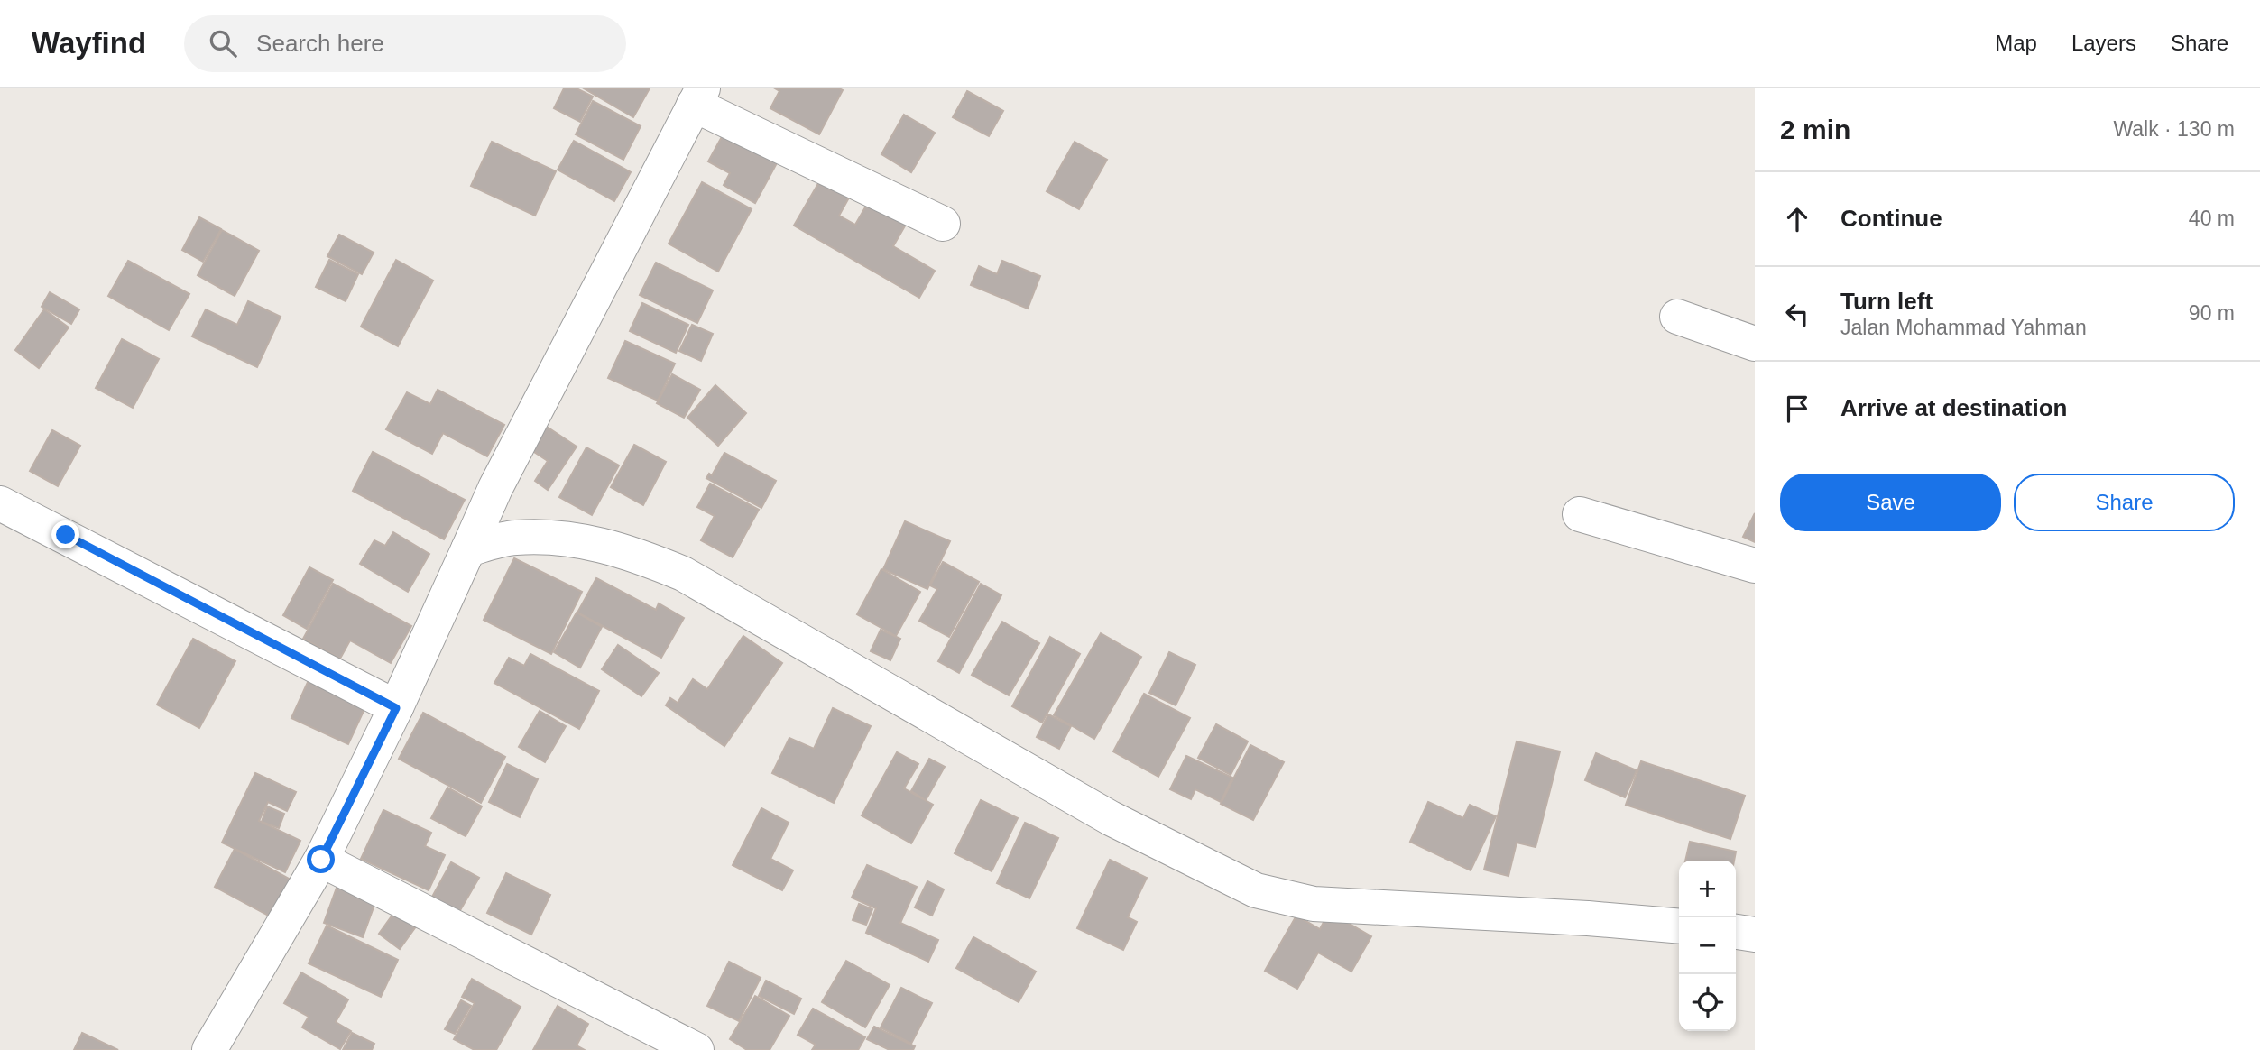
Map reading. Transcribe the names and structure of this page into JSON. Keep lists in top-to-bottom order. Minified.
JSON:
{"page":{"header":"Wayfind","search":"Search here","nav":["Map","Layers","Share"],"heading":["2 min","Walk · 130 m"],"list":[["Continue","40 m"],["Turn left","Jalan Mohammad Yahman","90 m"],"Arrive at destination"],"buttons":["Save","Share"],"map_buttons":["+","−"]}}
